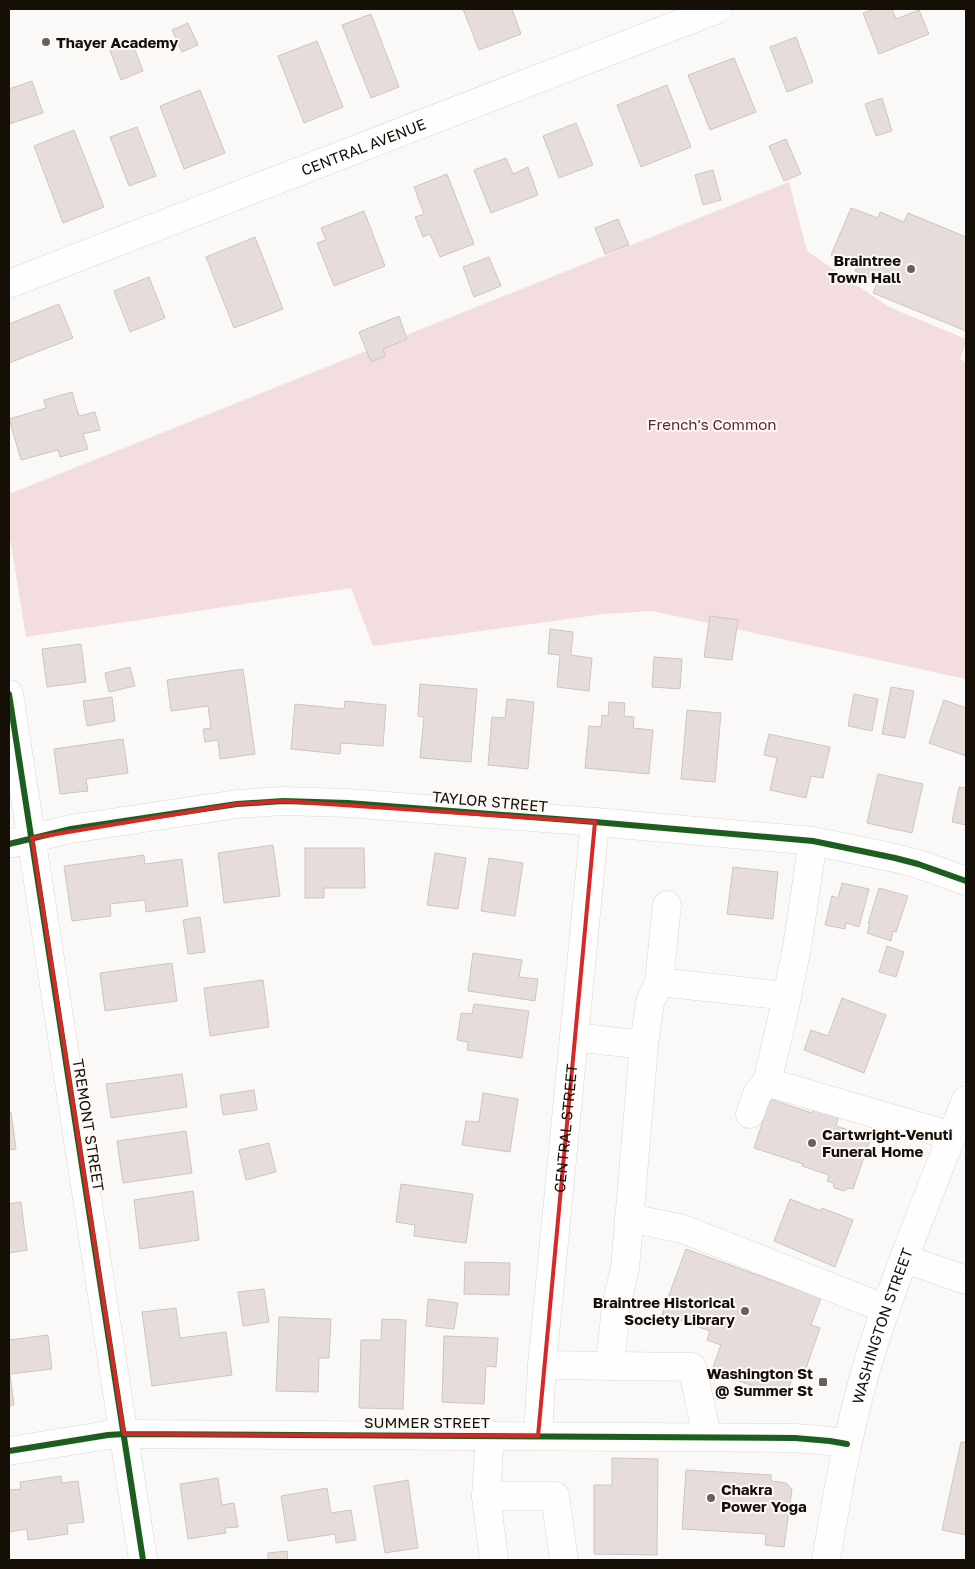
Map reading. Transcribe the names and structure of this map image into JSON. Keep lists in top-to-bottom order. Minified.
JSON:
{"streets":{"street":["CENTRAL AVENUE","TAYLOR STREET","TREMONT STREET","CENTRAL STREET","WASHINGTON STREET","SUMMER STREET"]},"crossings":[["TAYLOR STREET","TREMONT STREET"],["TAYLOR STREET","CENTRAL STREET"],["TREMONT STREET","SUMMER STREET"],["CENTRAL STREET","SUMMER STREET"],["WASHINGTON STREET","SUMMER STREET"]],"parks":["French's Common"],"places":{"other":["Thayer Academy","Braintree Town Hall","Cartwright-Venuti Funeral Home","Braintree Historical Society Library","Chakra Power Yoga"],"transit":["Washington St @ Summer St"]}}
